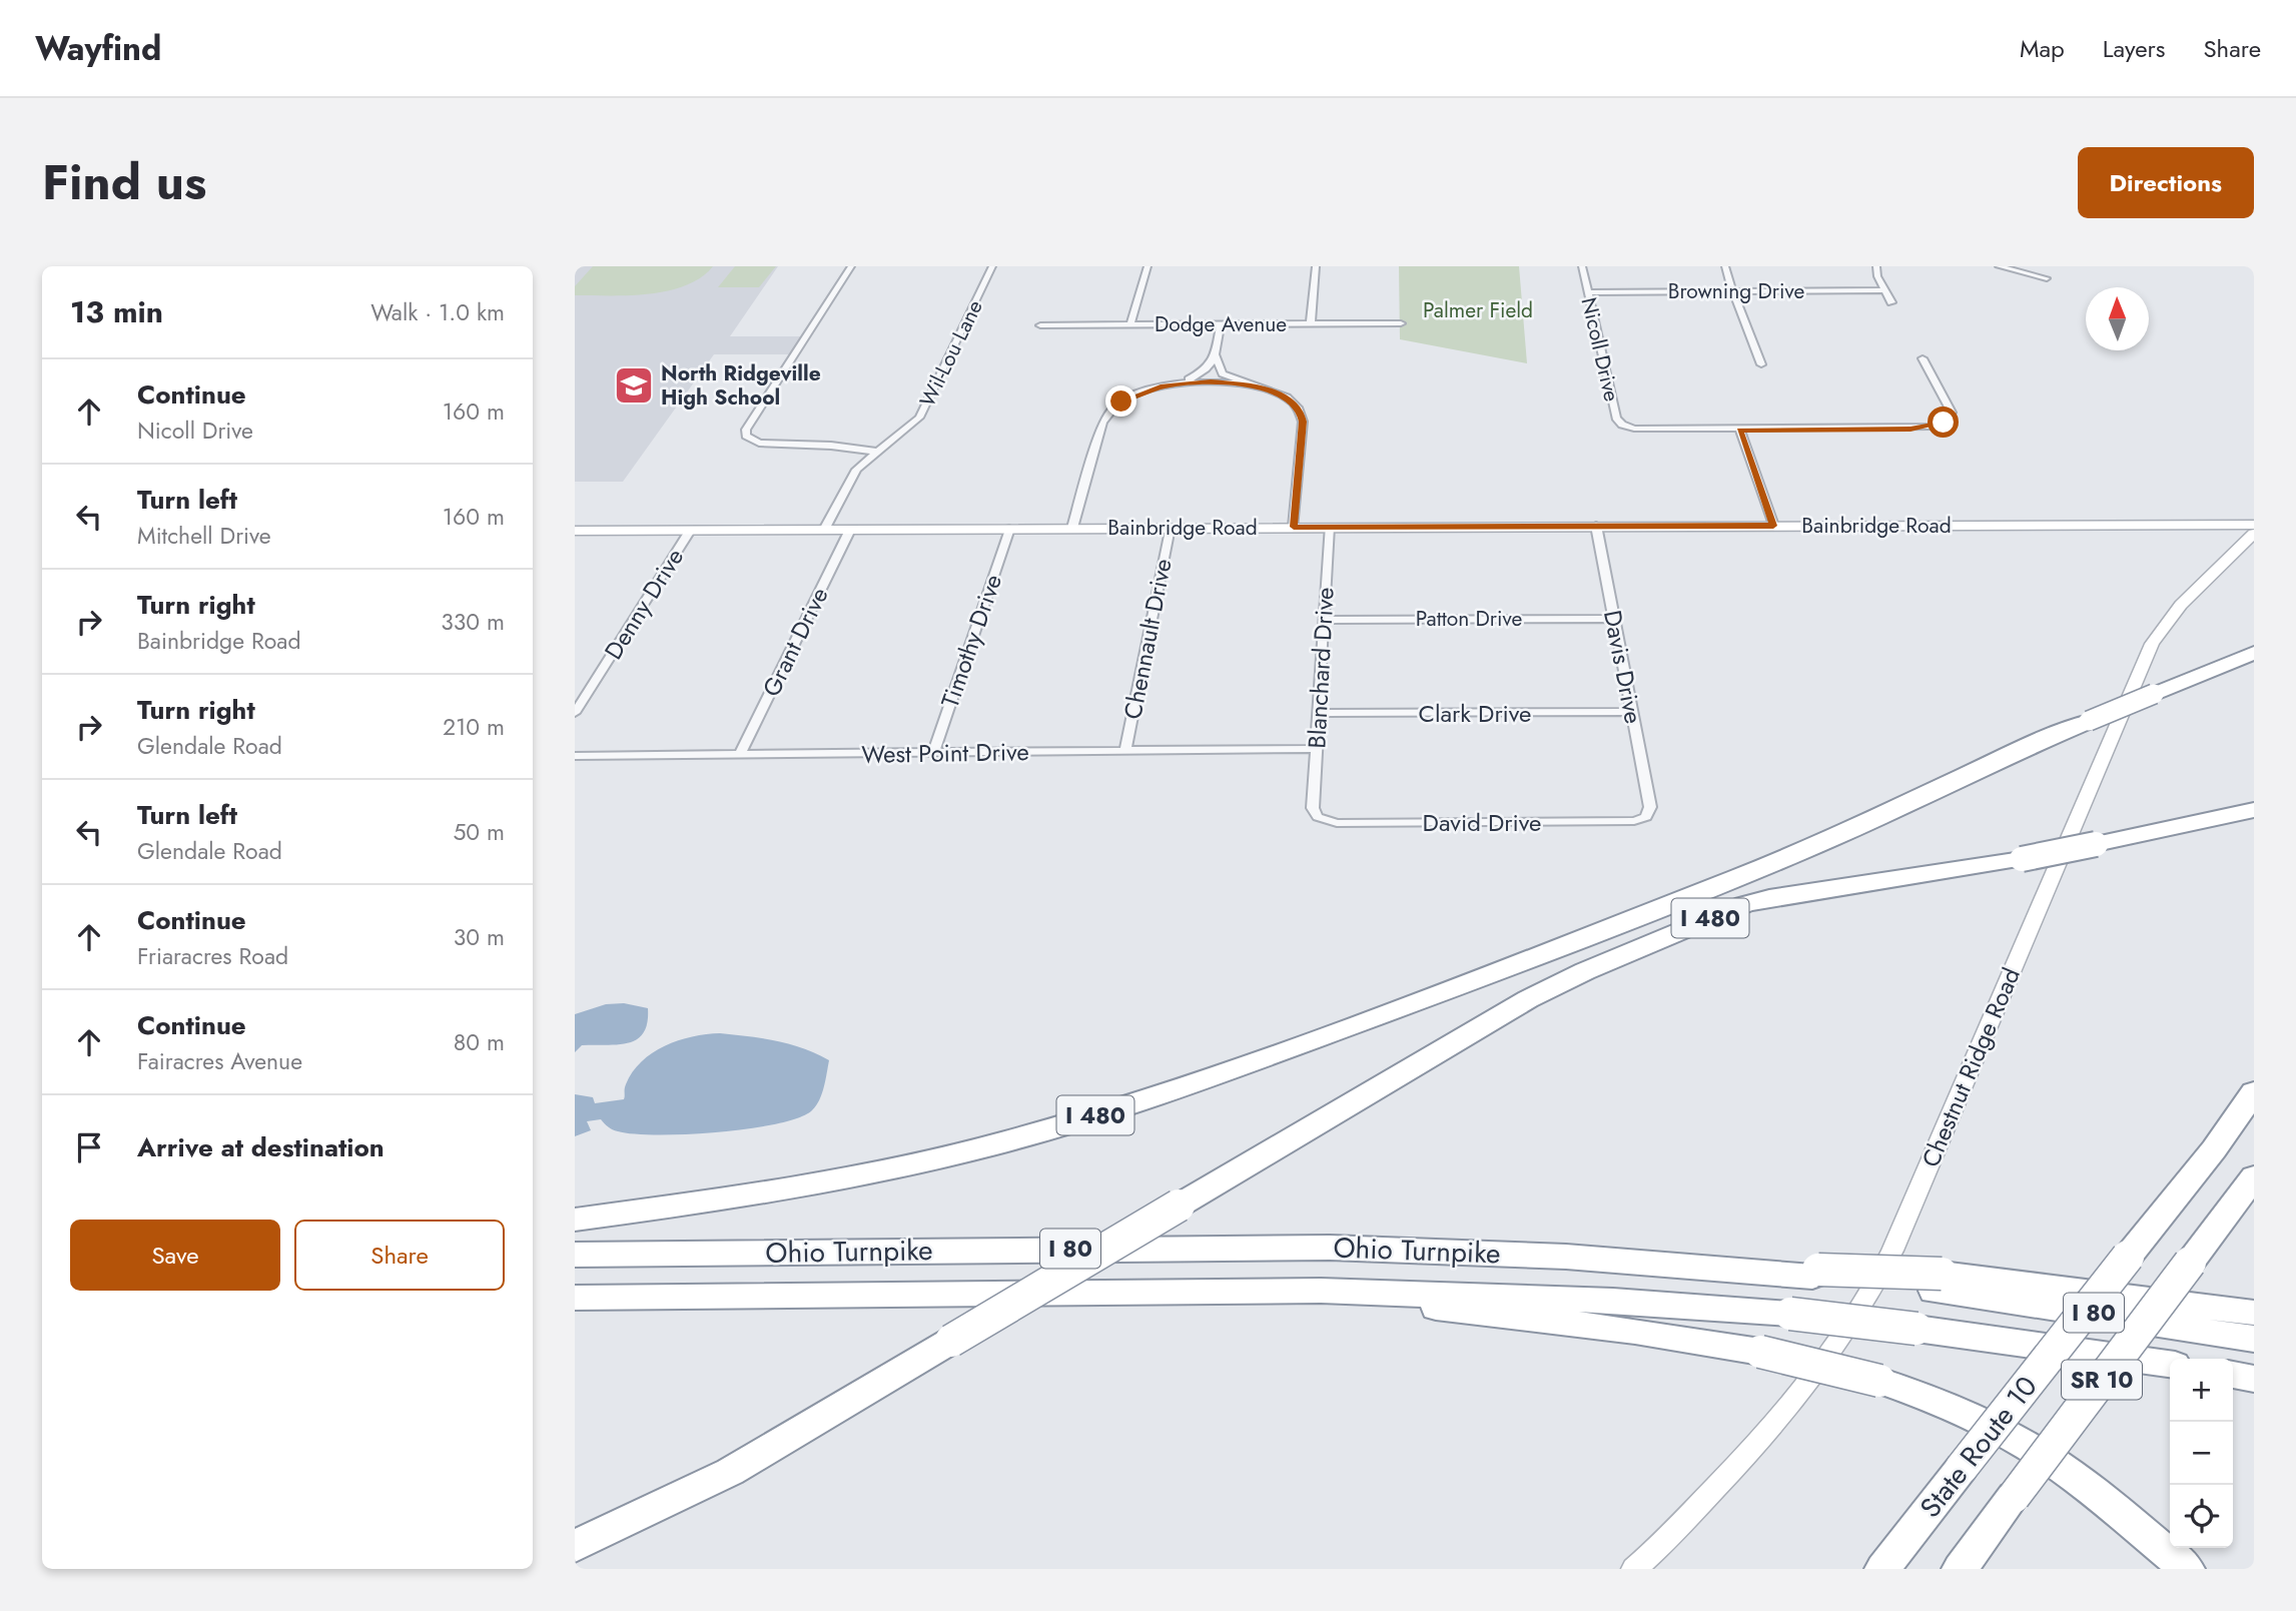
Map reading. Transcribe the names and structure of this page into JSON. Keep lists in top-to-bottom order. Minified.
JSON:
{"streets":{"highway":["I 480","I 80","Ohio Turnpike","SR 10","State Route 10"],"street":["Browning Drive","Dodge Avenue","Nicoll Drive","Wil-Lou Lane","Bainbridge Road","Denny Drive","Patton Drive","Chennault Drive","Timothy Drive","Grant Drive","Davis Drive","Blanchard Drive","Clark Drive","West Point Drive","David Drive","Chestnut Ridge Road"]},"crossings":[["Browning Drive","Nicoll Drive"],["Wil-Lou Lane","Bainbridge Road"],["Bainbridge Road","Denny Drive"],["Bainbridge Road","Chennault Drive"],["Bainbridge Road","Timothy Drive"],["Bainbridge Road","Grant Drive"],["Bainbridge Road","Davis Drive"],["Bainbridge Road","Blanchard Drive"],["Patton Drive","Davis Drive"],["Patton Drive","Blanchard Drive"],["Chennault Drive","West Point Drive"],["Timothy Drive","West Point Drive"],["Grant Drive","West Point Drive"],["Davis Drive","Clark Drive"],["Davis Drive","David Drive"],["Blanchard Drive","Clark Drive"],["Blanchard Drive","West Point Drive"],["Blanchard Drive","David Drive"]],"parks":["Palmer Field"],"places":{"school or university":["North Ridgeville High School"]},"north":"top","page":{"header":"Wayfind","nav":["Map","Layers","Share"],"title":"Find us","buttons":["Directions",["Save","Share"]],"heading":["13 min","Walk · 1.0 km"],"list":[["Continue","Nicoll Drive","160 m"],["Turn left","Mitchell Drive","160 m"],["Turn right","Bainbridge Road","330 m"],["Turn right","Glendale Road","210 m"],["Turn left","Glendale Road","50 m"],["Continue","Friaracres Road","30 m"],["Continue","Fairacres Avenue","80 m"],"Arrive at destination"],"map_buttons":["+","−"]}}
